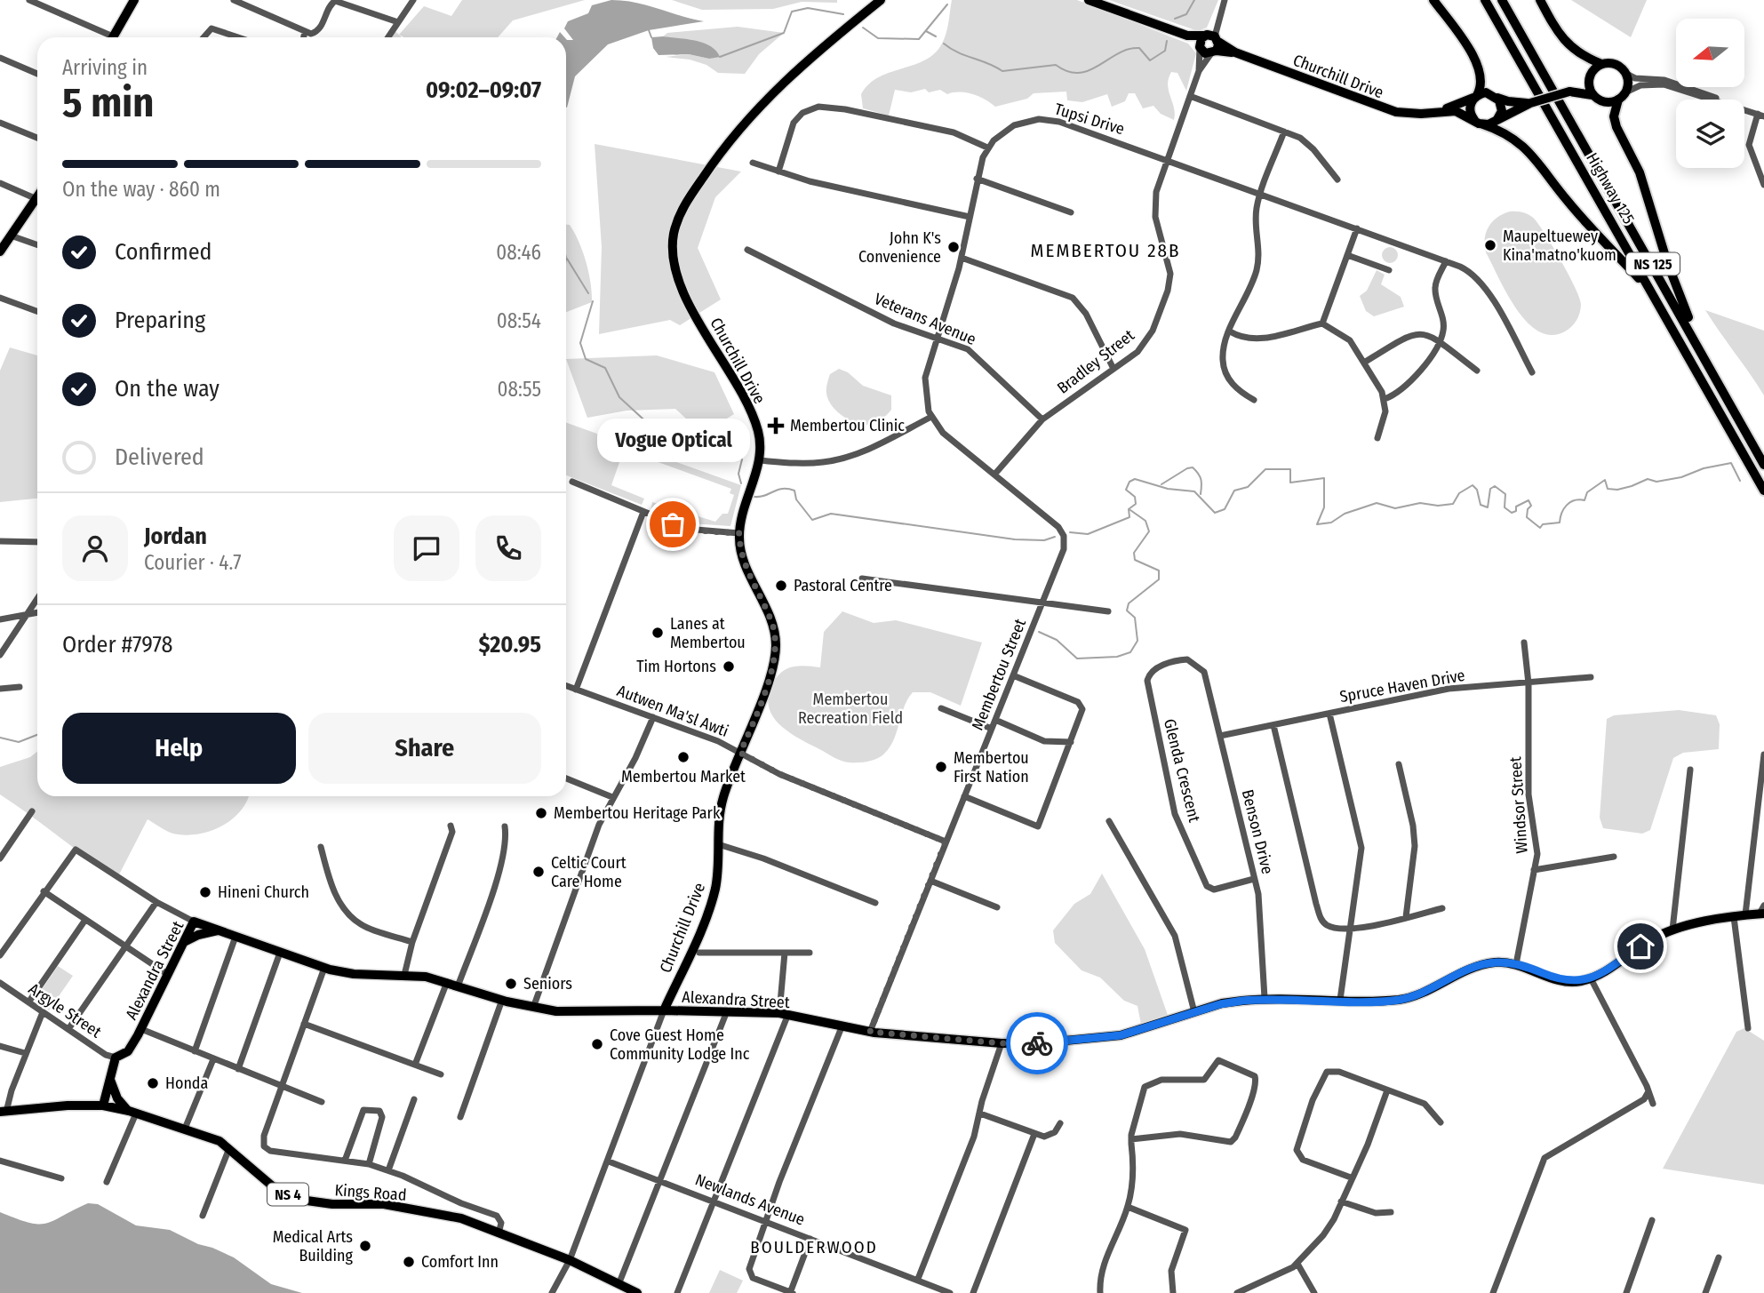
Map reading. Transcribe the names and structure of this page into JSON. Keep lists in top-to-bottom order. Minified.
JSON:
{"streets":{"highway":["Highway 125","NS 125"],"main road":["Churchill Drive","Alexandra Street","Kings Road","NS 4"],"street":["Tupsi Drive","Veterans Avenue","Bradley Street","Membertou Street","Spruce Haven Drive","Autwen Ma'sl Awti","Glenda Crescent","Windsor Street","Benson Drive","Argyle Street","Newlands Avenue"]},"crossings":[["Churchill Drive","Bradley Street"],["Churchill Drive","Autwen Ma'sl Awti"],["Churchill Drive","Alexandra Street"],["Churchill Drive","Kings Road"],["Churchill Drive","Newlands Avenue"],["Tupsi Drive","Bradley Street"],["Veterans Avenue","Bradley Street"],["Bradley Street","Membertou Street"],["Membertou Street","Autwen Ma'sl Awti"],["Membertou Street","Alexandra Street"],["Spruce Haven Drive","Windsor Street"],["Spruce Haven Drive","Benson Drive"],["Glenda Crescent","Benson Drive"],["Windsor Street","Alexandra Street"],["Benson Drive","Alexandra Street"]],"districts":["MEMBERTOU 28B","BOULDERWOOD"],"parks":["Membertou Recreation Field"],"places":{"other":["Maupeltuewey Kina'matno'kuom","John K's Convenience","Vogue Optical","Pastoral Centre","Lanes at Membertou","Tim Hortons","Membertou Market","Membertou First Nation","Membertou Heritage Park","Celtic Court Care Home","Hineni Church","Seniors","Cove Guest Home Community Lodge Inc","Honda","Medical Arts Building","Comfort Inn"],"health":["Membertou Clinic"]},"north":"left","page":{"heading":["5 min","Arriving in","09:02–09:07"],"panel":["Jordan","Courier · 4.7","Order #7978","$20.95"],"bar":"On the way · 860 m","list":[["Confirmed","08:46"],["Preparing","08:54"],["On the way","08:55"],"Delivered"],"bubble":"Vogue Optical","buttons":["Help","Share"]}}
